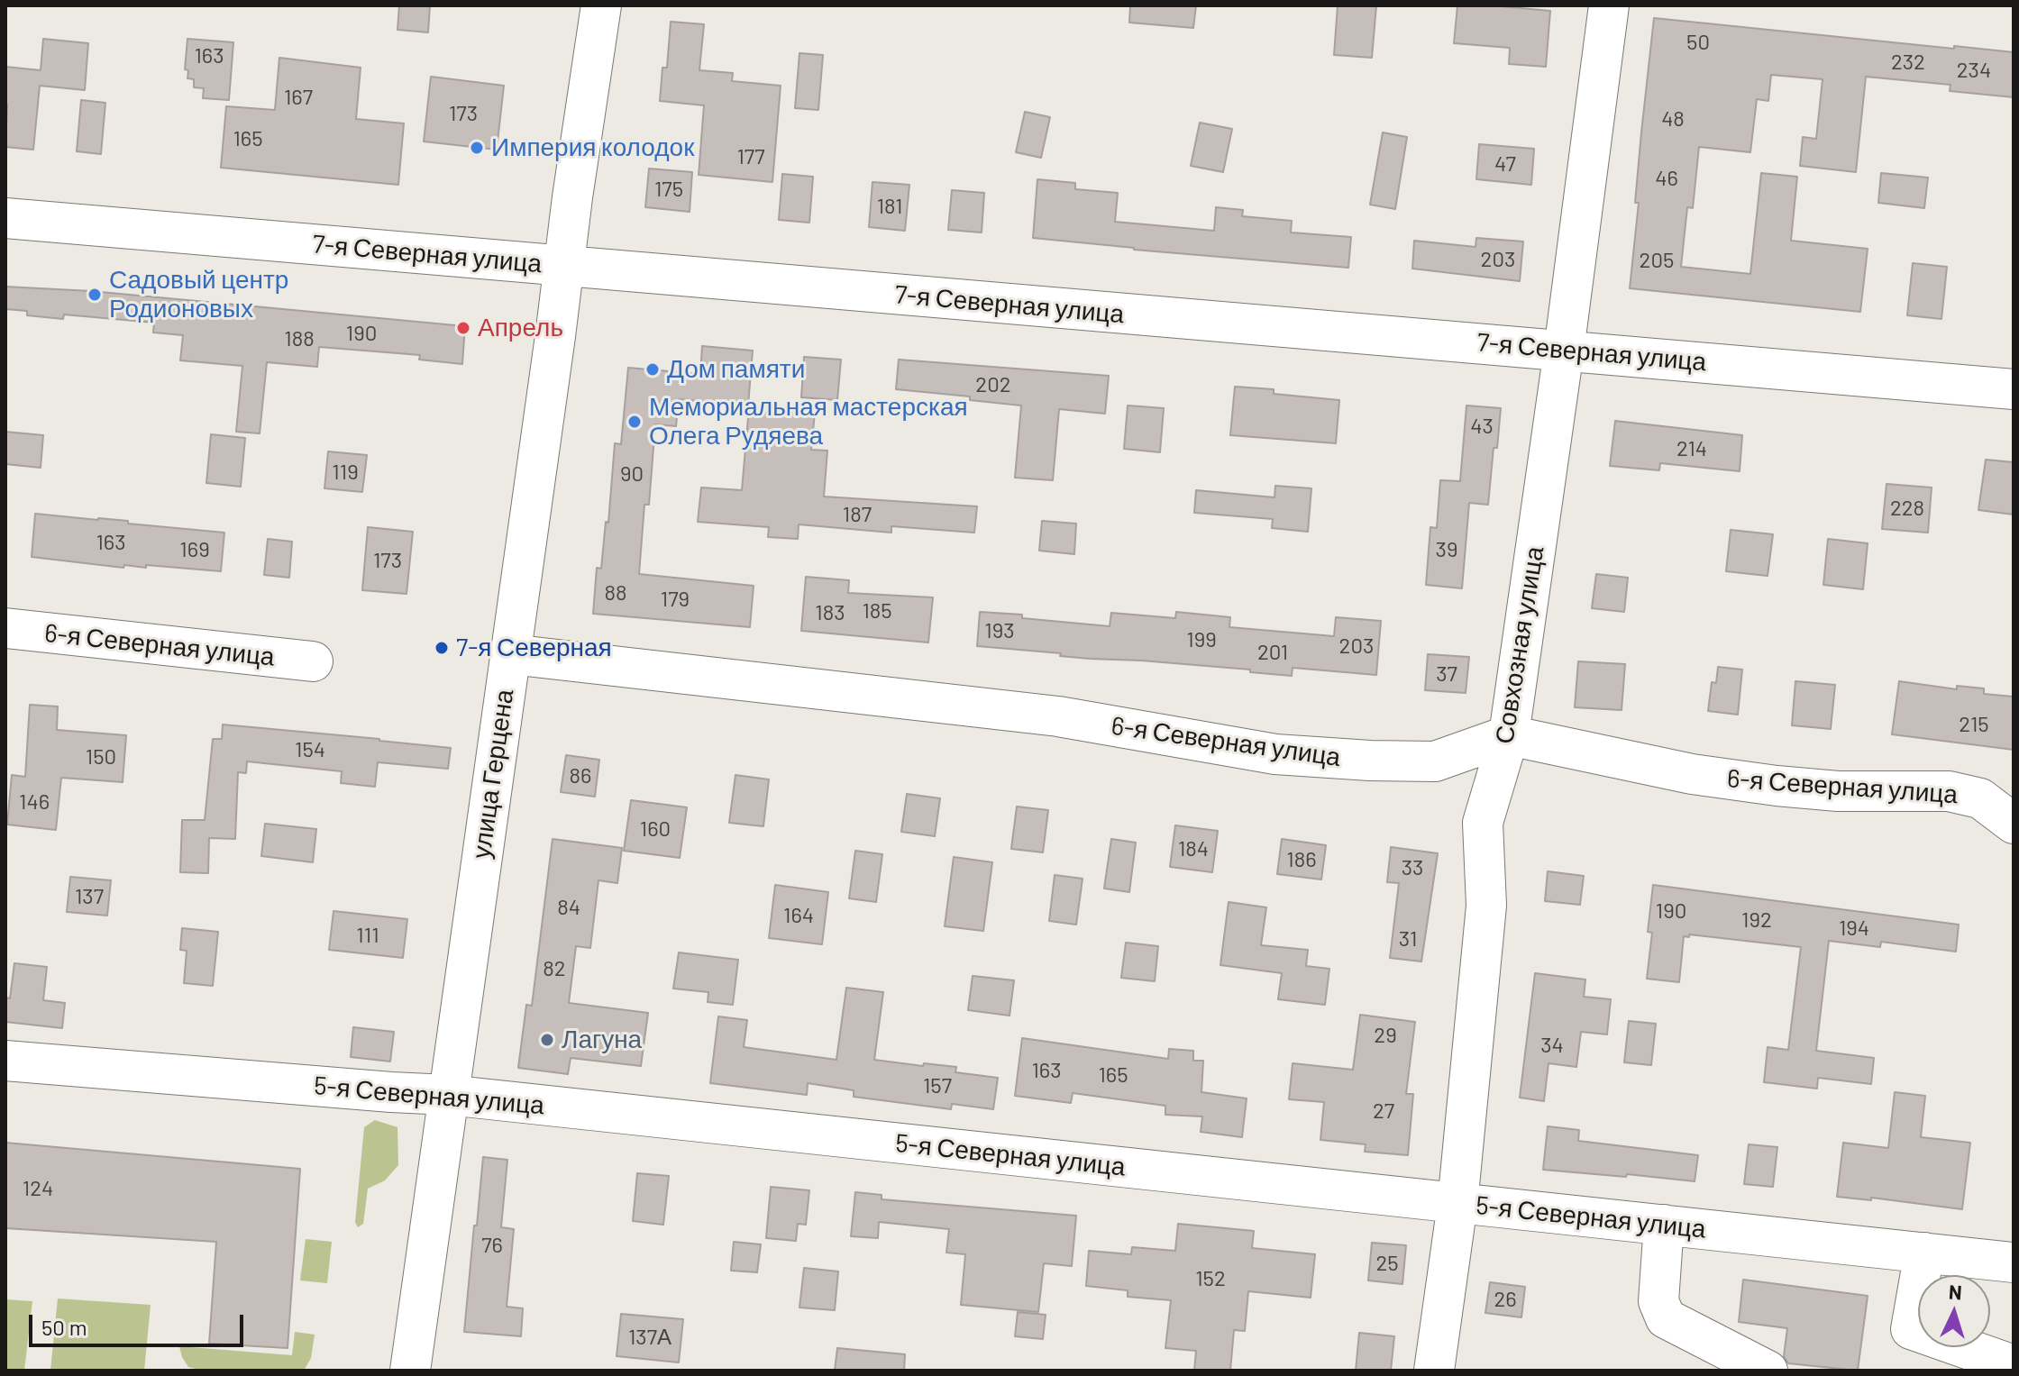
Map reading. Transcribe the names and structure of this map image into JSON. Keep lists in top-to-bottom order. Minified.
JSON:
{"streets":{"street":["7-я Северная улица","6-я Северная улица","Совхозная улица","улица Герцена","5-я Северная улица"]},"crossings":[["7-я Северная улица","Совхозная улица"],["7-я Северная улица","улица Герцена"],["6-я Северная улица","Совхозная улица"],["6-я Северная улица","улица Герцена"],["Совхозная улица","5-я Северная улица"],["улица Герцена","5-я Северная улица"]],"places":["Империя колодок","Садовый центр Родионовых","Апрель","Дом памяти","Мемориальная мастерская Олега Рудяева","7-я Северная","Лагуна"],"house_numbers":["50","163","232","234","167","173","48","165","177","47","46","175","181","203","205","190","188","202","43","214","119","90","228","187","163","169","39","173","88","179","185","183","193","199","203","201","37","215","154","150","86","146","160","184","186","33","137","84","190","164","192","194","111","31","82","29","34","163","165","157","27","124","76","25","152","26","137А"],"scale_bar":"50 m","north":"top"}
